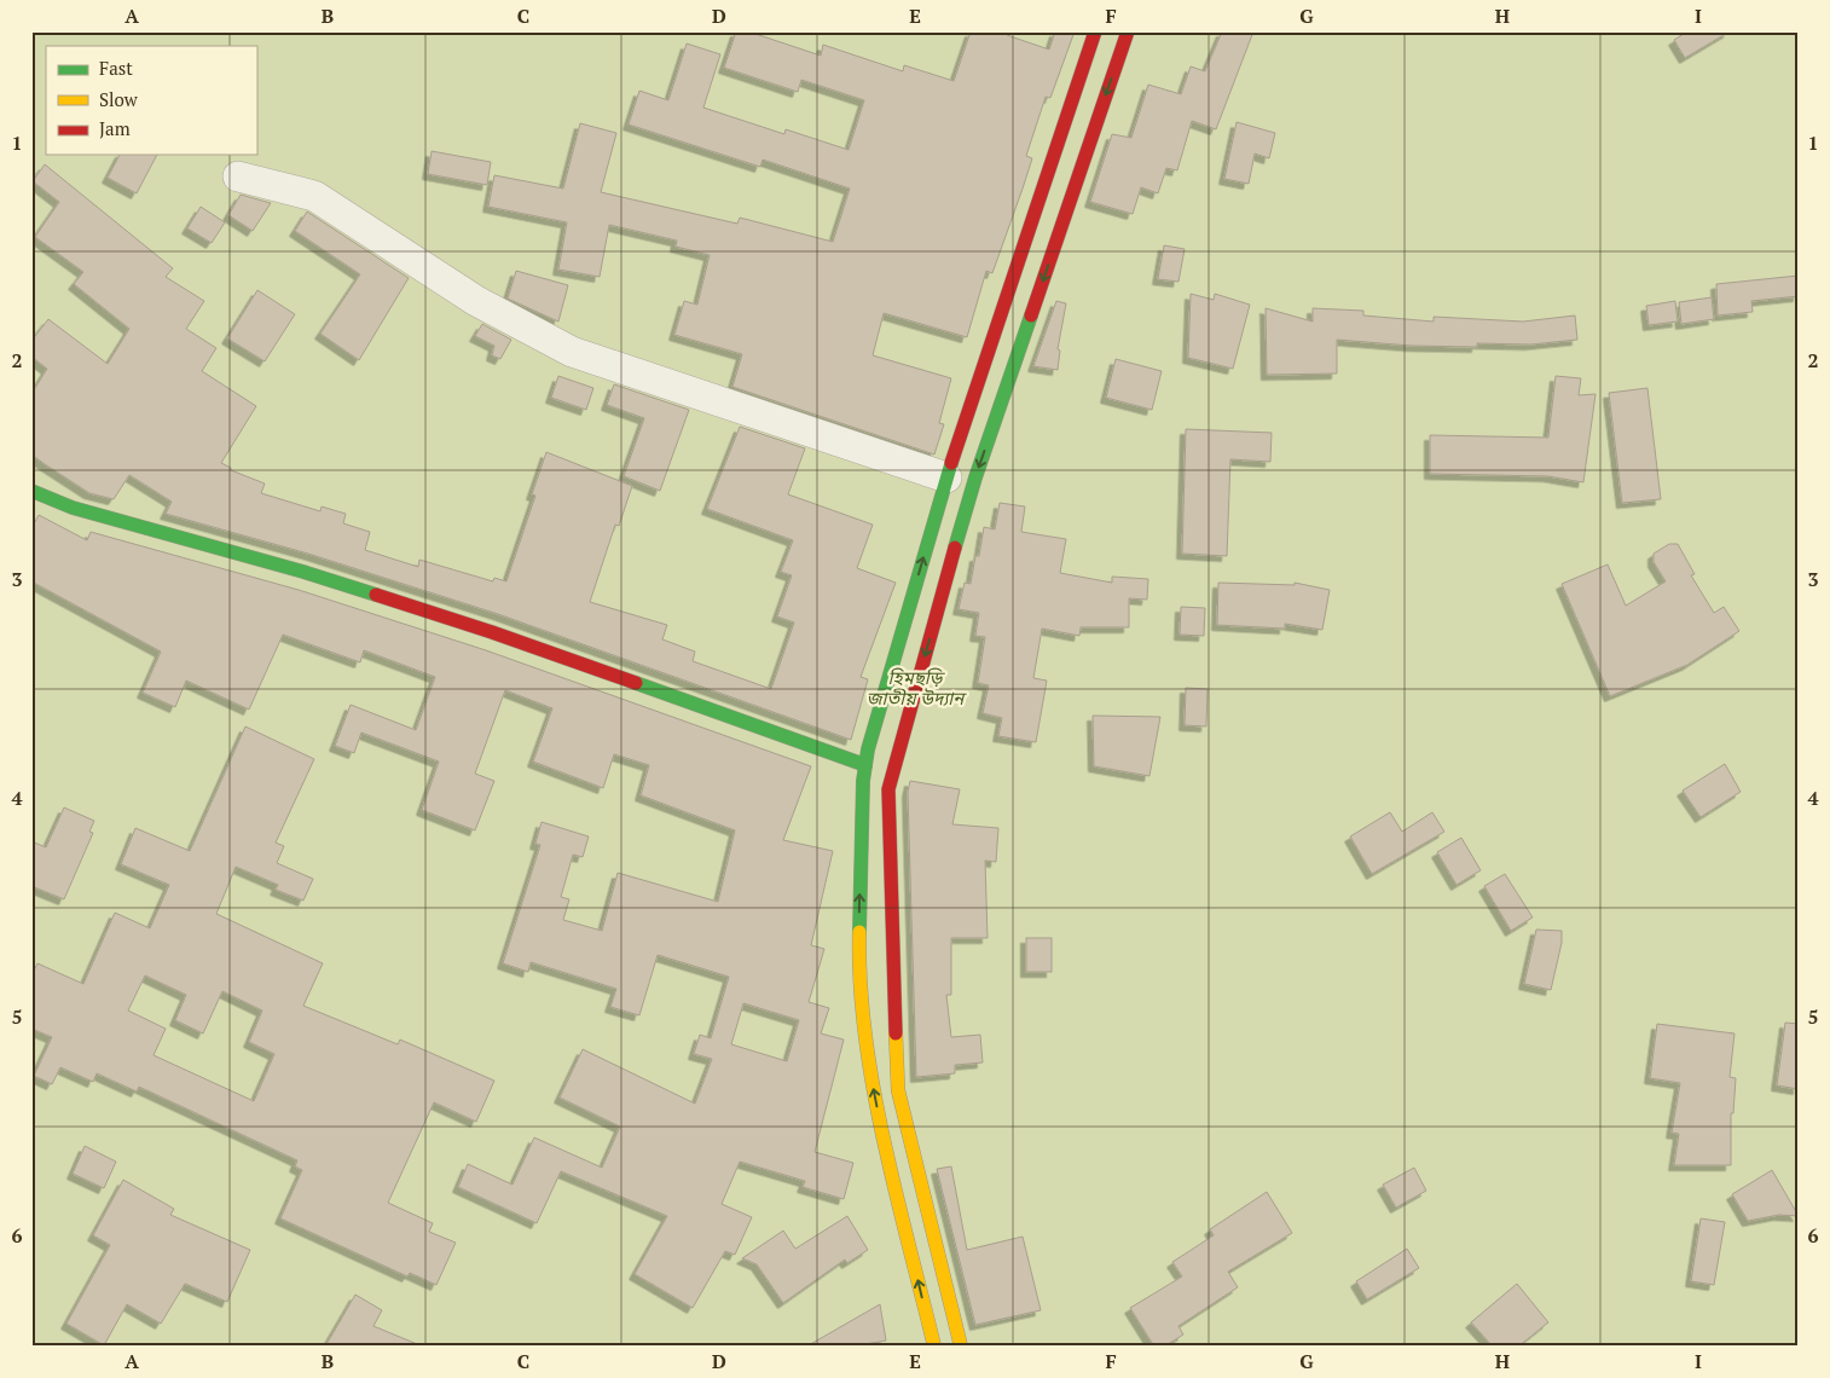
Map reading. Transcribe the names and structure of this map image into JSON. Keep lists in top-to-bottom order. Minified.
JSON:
{"parks":["হিমছড়ি জাতীয় উদ্যান"],"legend":["Fast","Slow","Jam"],"grid":{"columns":["A","B","C","D","E","F","G","H","I"],"rows":["1","2","3","4","5","6"]}}
